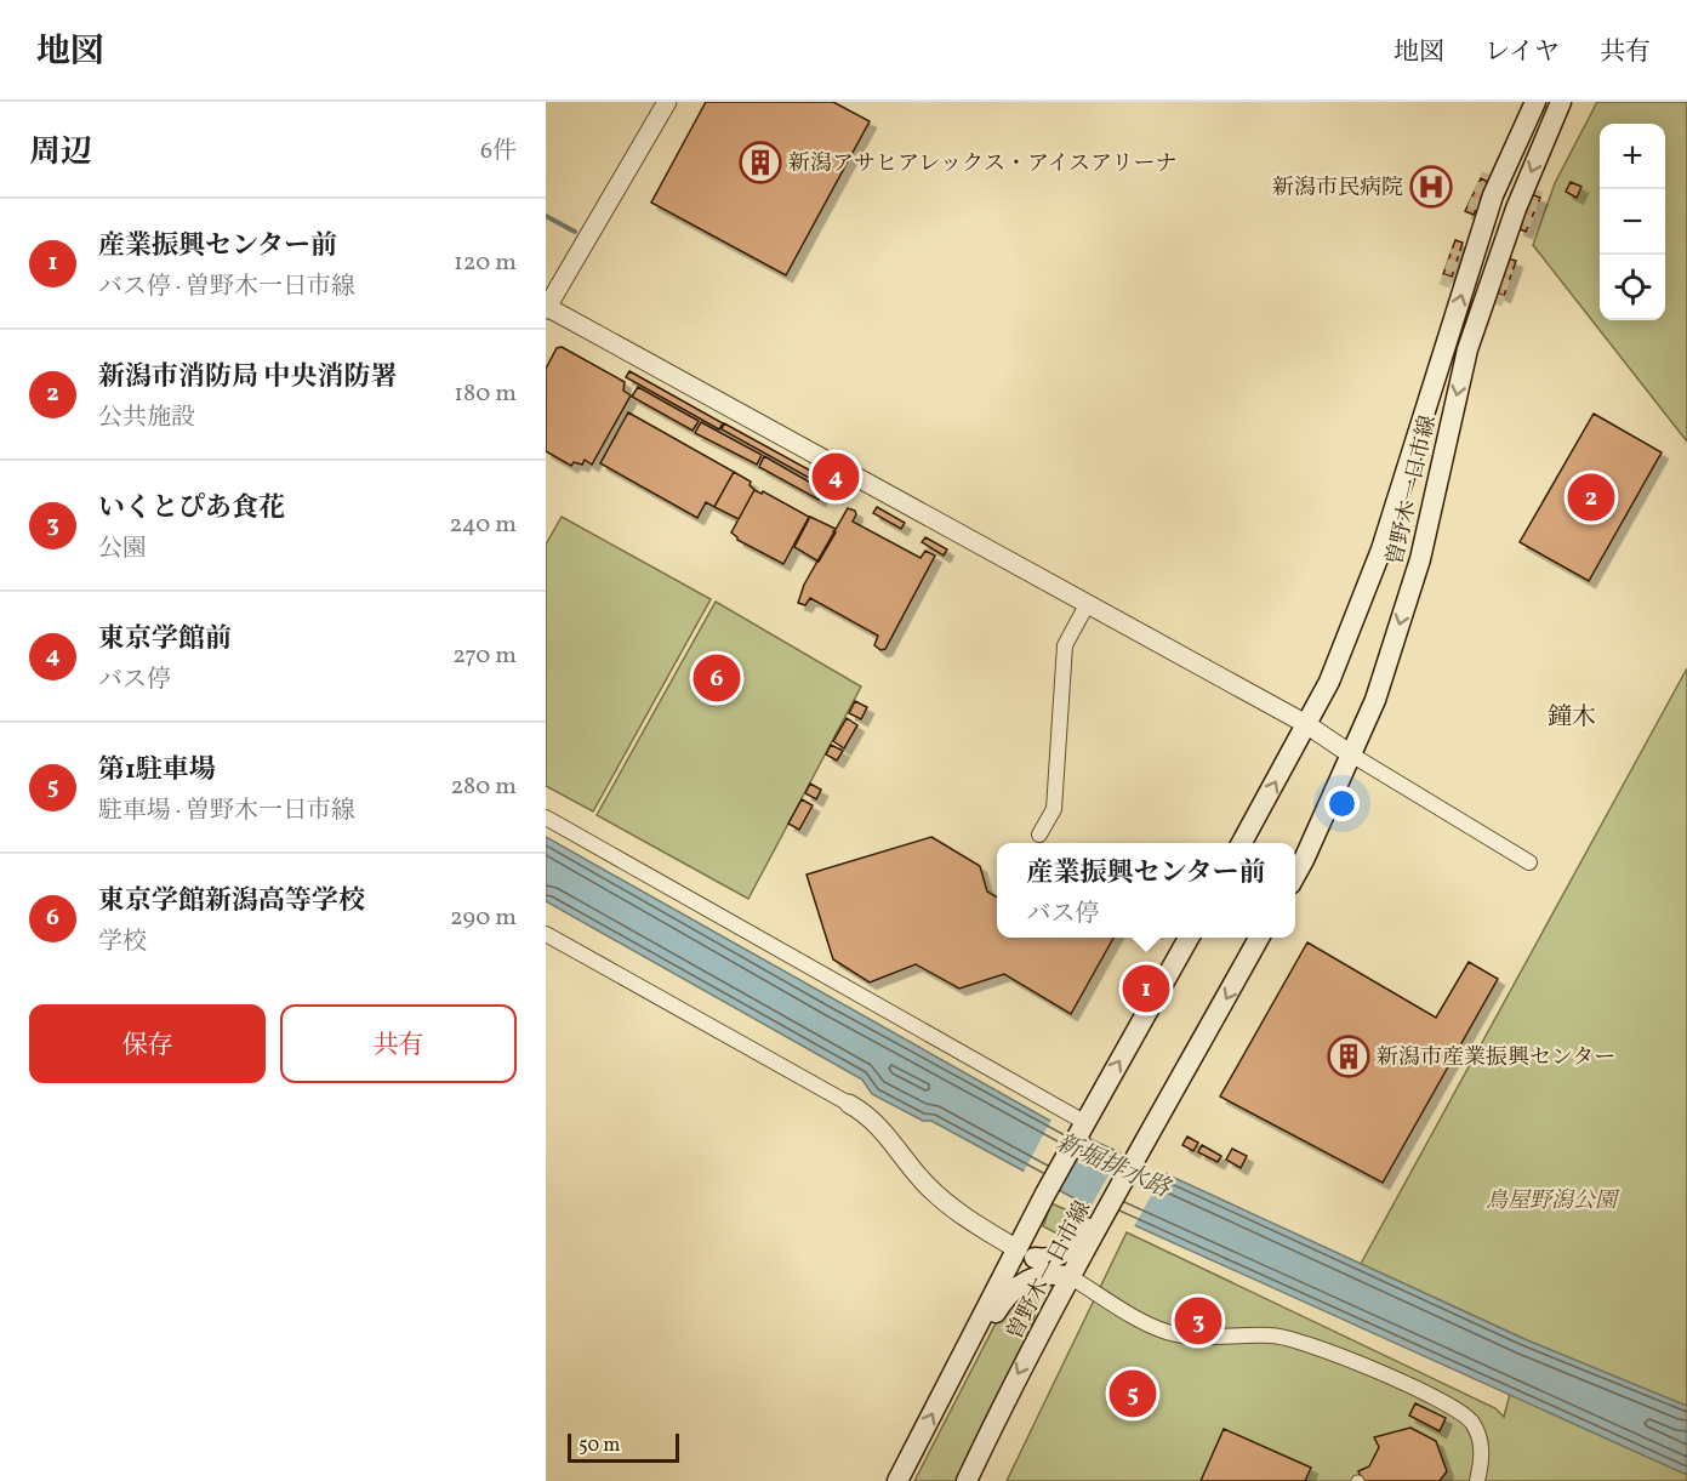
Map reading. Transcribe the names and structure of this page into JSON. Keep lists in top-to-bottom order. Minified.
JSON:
{"streets":{"main road":["曽野木一日市線"]},"districts":["鐘木"],"water":["新堀排水路"],"parks":["鳥屋野潟公園"],"places":{"building":["新潟アサヒアレックス・アイスアリーナ","新潟市産業振興センター"],"hospital":["新潟市民病院"]},"scale_bar":"50 m","page":{"header":"地図","nav":["地図","レイヤ","共有"],"heading":["周辺","6件"],"map_buttons":["+","−"],"list":[{"mark":"1","name":"産業振興センター前","note":"バス停 · 曽野木一日市線","value":"120 m"},{"mark":"2","name":"新潟市消防局 中央消防署","note":"公共施設","value":"180 m"},{"mark":"3","name":"いくとぴあ食花","note":"公園","value":"240 m"},{"mark":"4","name":"東京学館前","note":"バス停","value":"270 m"},{"mark":"5","name":"第1駐車場","note":"駐車場 · 曽野木一日市線","value":"280 m"},{"mark":"6","name":"東京学館新潟高等学校","note":"学校","value":"290 m"}],"pins":["4","2","6","1","3","5"],"popup":["産業振興センター前","バス停"],"buttons":["保存","共有"],"scale":"50 m"}}
